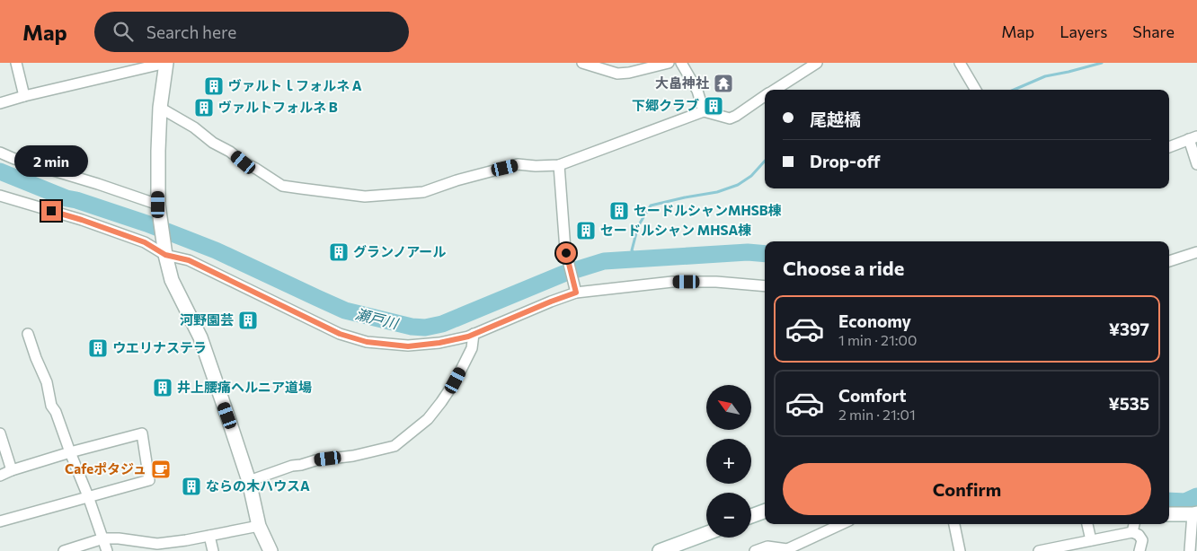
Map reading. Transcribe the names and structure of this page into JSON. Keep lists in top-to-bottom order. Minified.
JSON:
{"water":["瀬戸川"],"places":{"temple":["大畠神社"],"building":["ヴァルトｌフォルネ A","下郷クラブ","ヴァルトフォルネ B","セードルシャンMHSB棟","セードルシャン MHSA棟","グランノアール","河野園芸","ウエリナステラ","井上腰痛ヘルニア道場","ならの木ハウスA"],"cafe":["Cafeポタジュ"]},"north":"top left","page":{"header":"Map","search":"Search here","nav":["Map","Layers","Share"],"banner":["尾越橋","Drop-off"],"bubble":"2 min","heading":"Choose a ride","list":[{"name":"Economy","note":"1 min · 21:00","value":"¥397"},{"name":"Comfort","note":"2 min · 21:01","value":"¥535"}],"map_buttons":["+","−"],"buttons":"Confirm"}}
